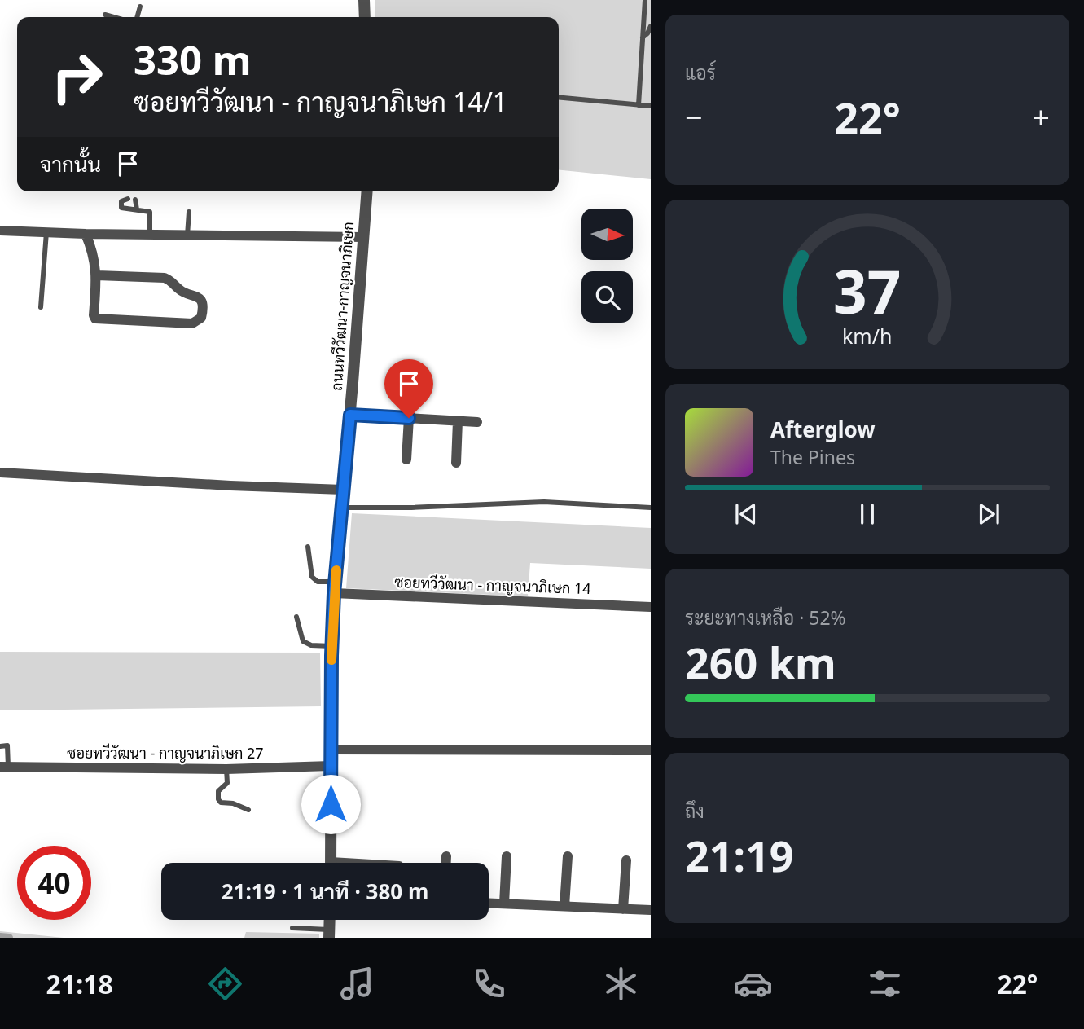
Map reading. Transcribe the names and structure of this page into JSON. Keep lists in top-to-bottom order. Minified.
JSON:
{"streets":{"street":["ถนนทวีวัฒนา-กาญจนาภิเษก","ซอยทวีวัฒนา - กาญจนาภิเษก 14","ซอยทวีวัฒนา - กาญจนาภิเษก 27"]},"crossings":[["ถนนทวีวัฒนา-กาญจนาภิเษก","ซอยทวีวัฒนา - กาญจนาภิเษก 14"],["ถนนทวีวัฒนา-กาญจนาภิเษก","ซอยทวีวัฒนา - กาญจนาภิเษก 27"]],"north":"right","page":{"tile":["แอร์",["ระยะทางเหลือ · 52%","260 km"],["ถึง","21:19"]],"turn":["330 m","ซอยทวีวัฒนา - กาญจนาภิเษก 14/1"],"heat":["−","22°","+"],"then":"จากนั้น","song":["Afterglow","The Pines"],"limit":"40","trip":"21:19 · 1 นาที · 380 m","tabs":["21:18","22°"],"gauge":["37","km/h"]}}
